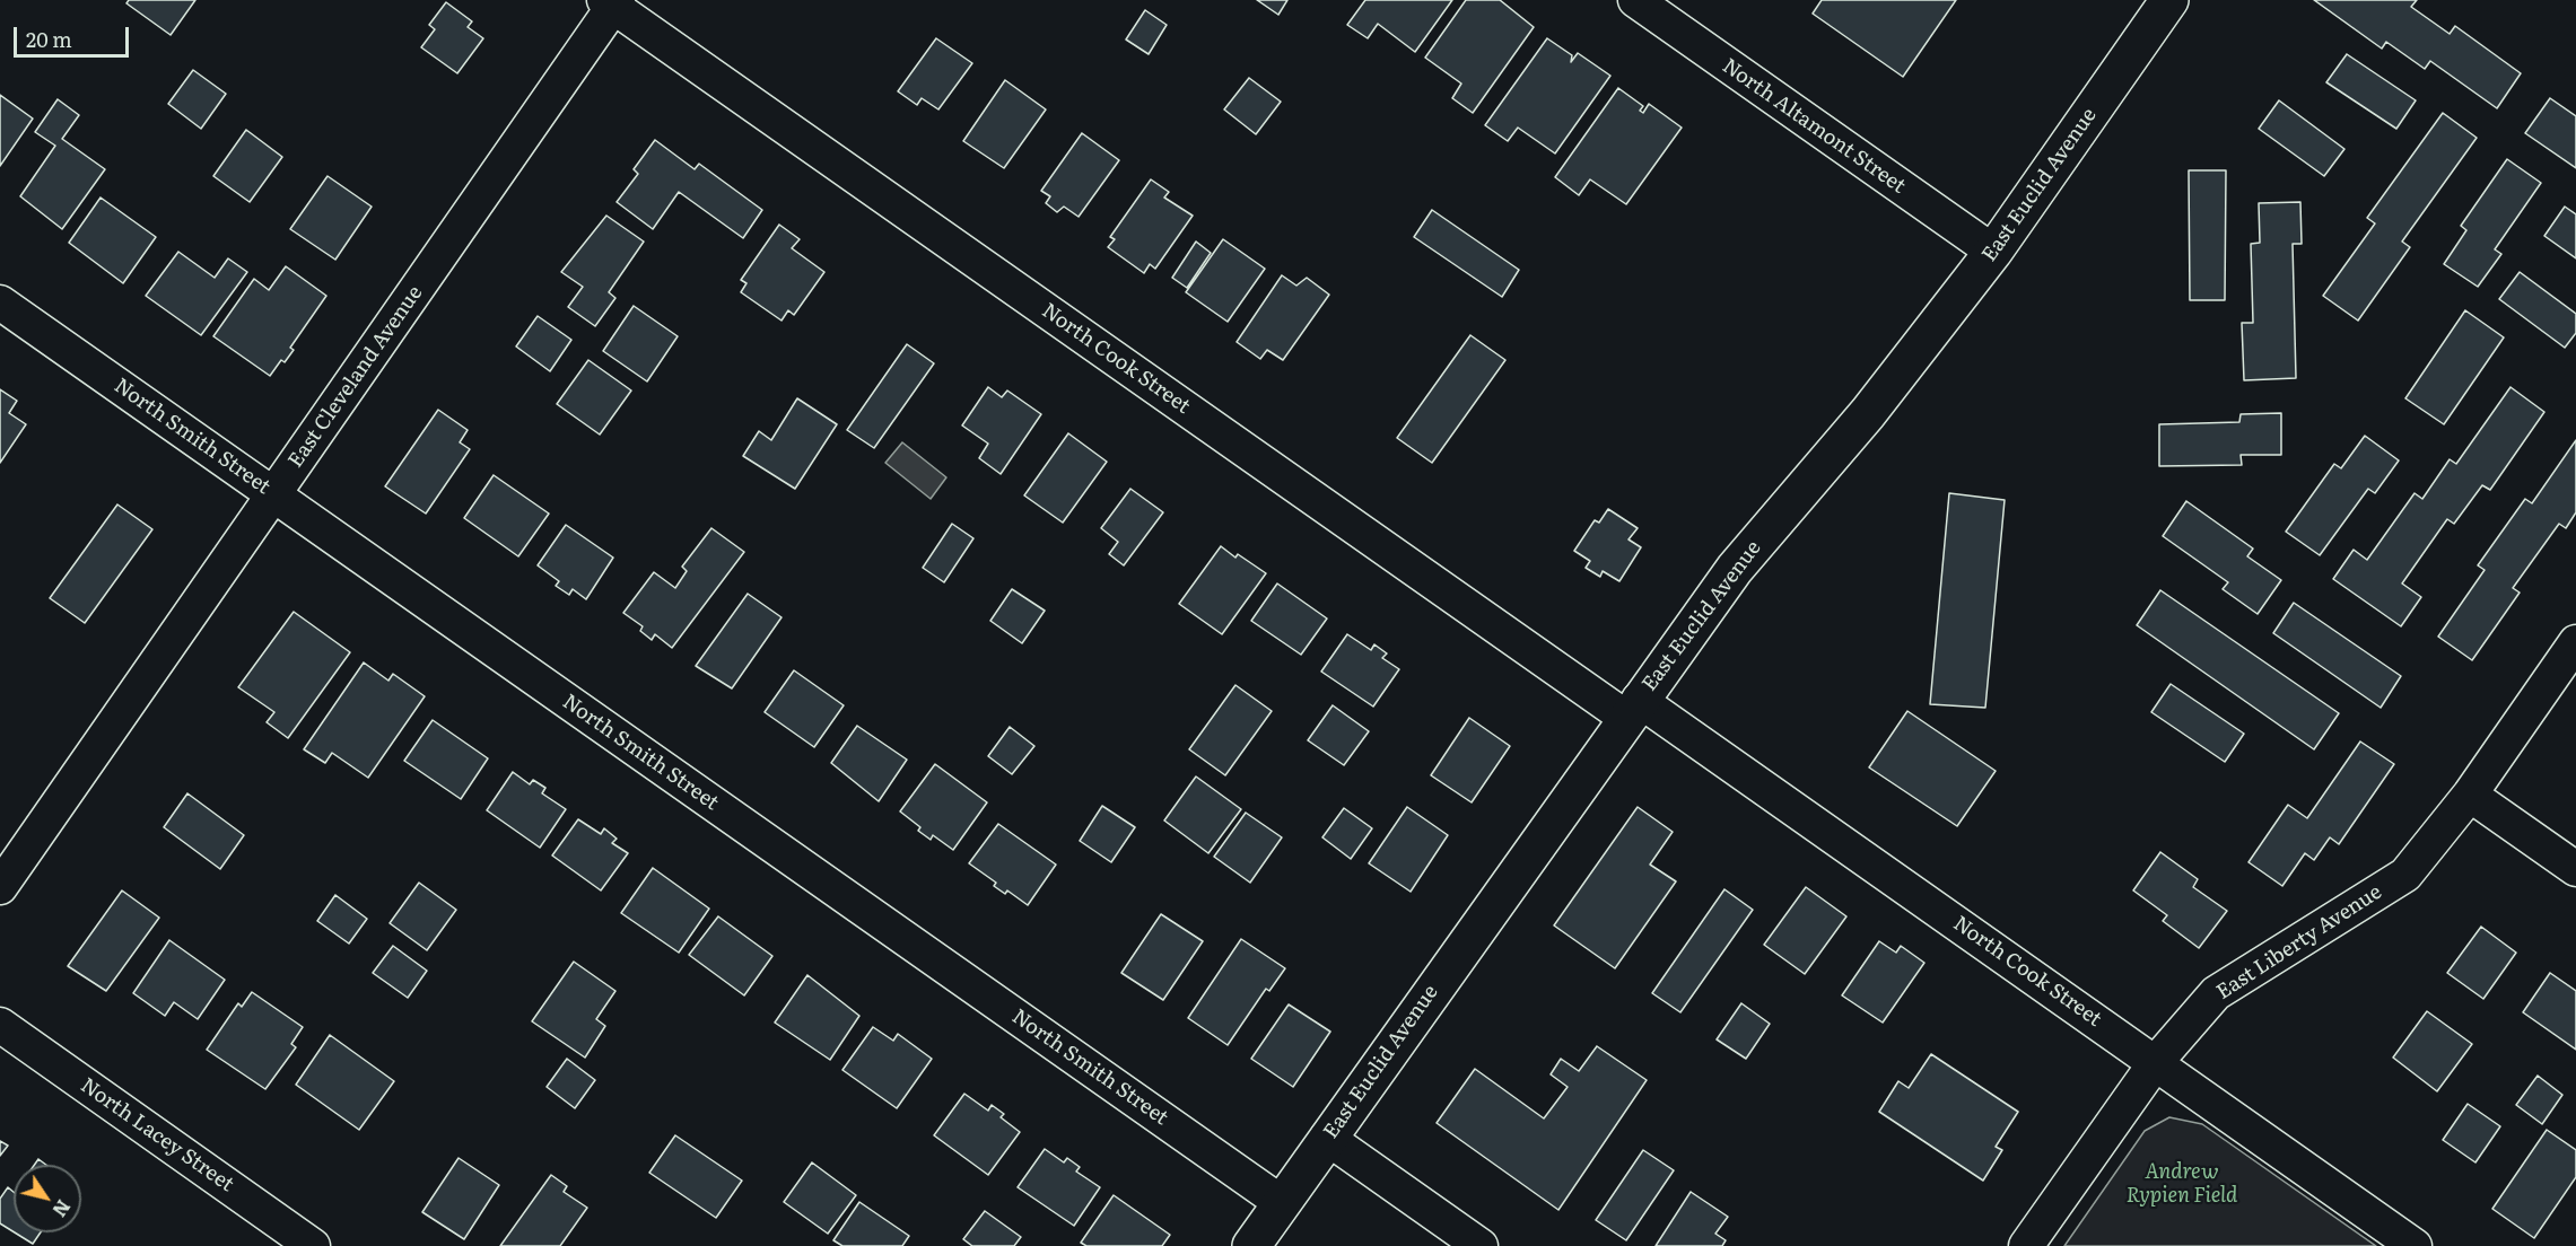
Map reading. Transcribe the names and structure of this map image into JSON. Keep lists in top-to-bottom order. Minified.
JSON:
{"streets":{"main road":["East Euclid Avenue"],"street":["North Altamont Street","North Cook Street","East Cleveland Avenue","North Smith Street","East Liberty Avenue","North Lacey Street"]},"crossings":[["North Altamont Street","East Euclid Avenue"],["East Euclid Avenue","North Cook Street"],["East Euclid Avenue","North Smith Street"],["North Cook Street","East Cleveland Avenue"],["North Cook Street","East Liberty Avenue"],["East Cleveland Avenue","North Smith Street"]],"parks":["Andrew Rypien Field"],"scale_bar":"20 m","north":"bottom right"}
